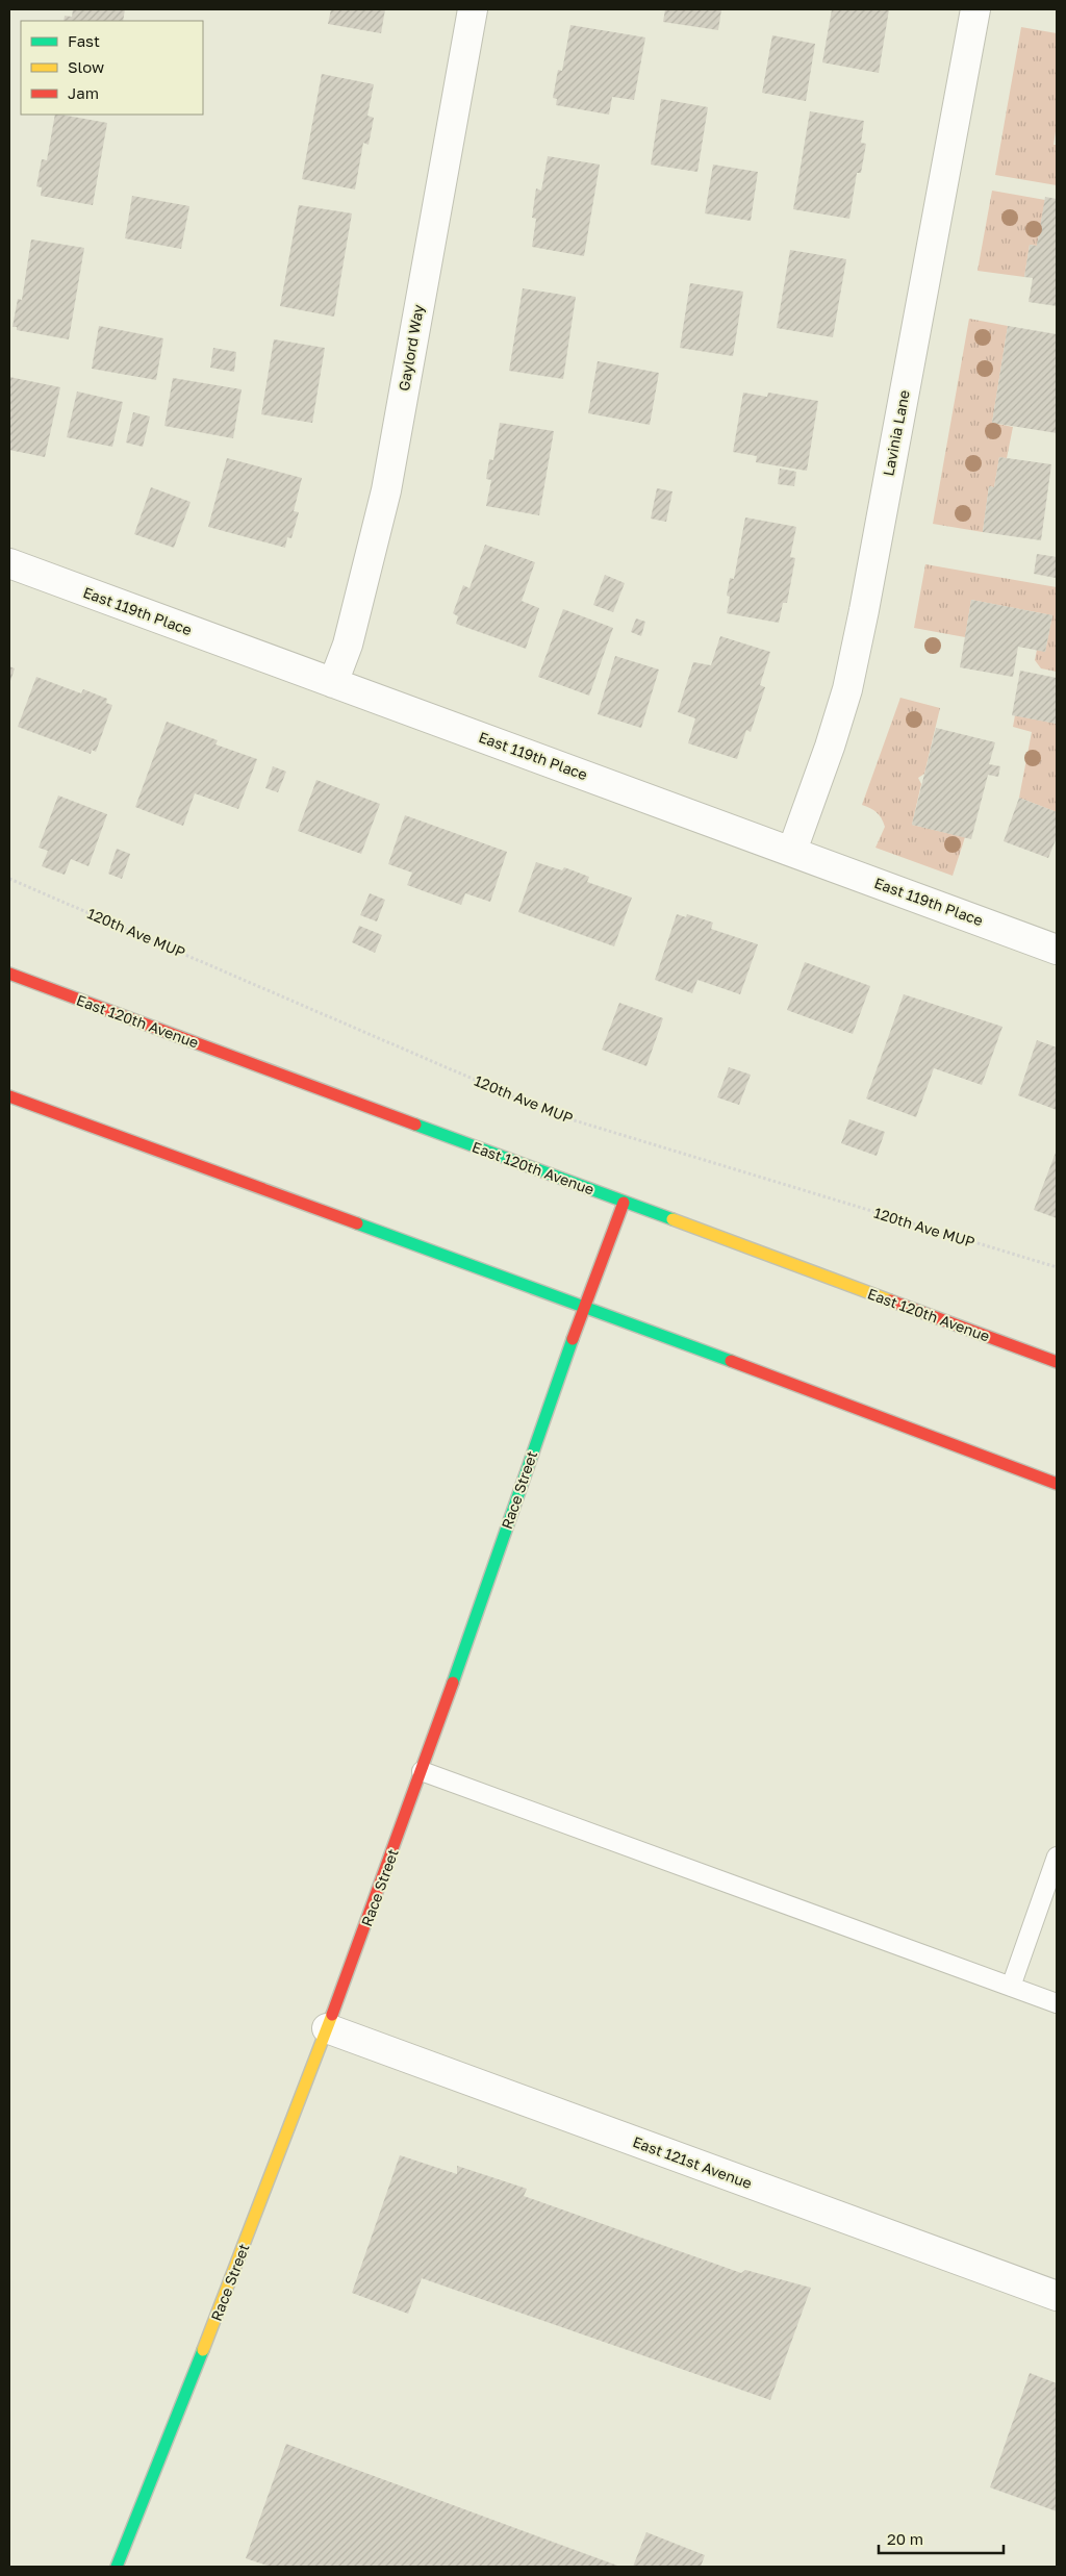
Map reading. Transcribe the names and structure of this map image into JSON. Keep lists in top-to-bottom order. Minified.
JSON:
{"streets":{"main road":["East 120th Avenue","Race Street"],"street":["Gaylord Way","Lavinia Lane","East 119th Place","East 121st Avenue"],"path":["120th Ave MUP"]},"crossings":[["Gaylord Way","East 119th Place"],["Lavinia Lane","East 119th Place"],["East 120th Avenue","Race Street"],["Race Street","East 121st Avenue"]],"legend":["Fast","Slow","Jam"],"scale_bar":"20 m"}
